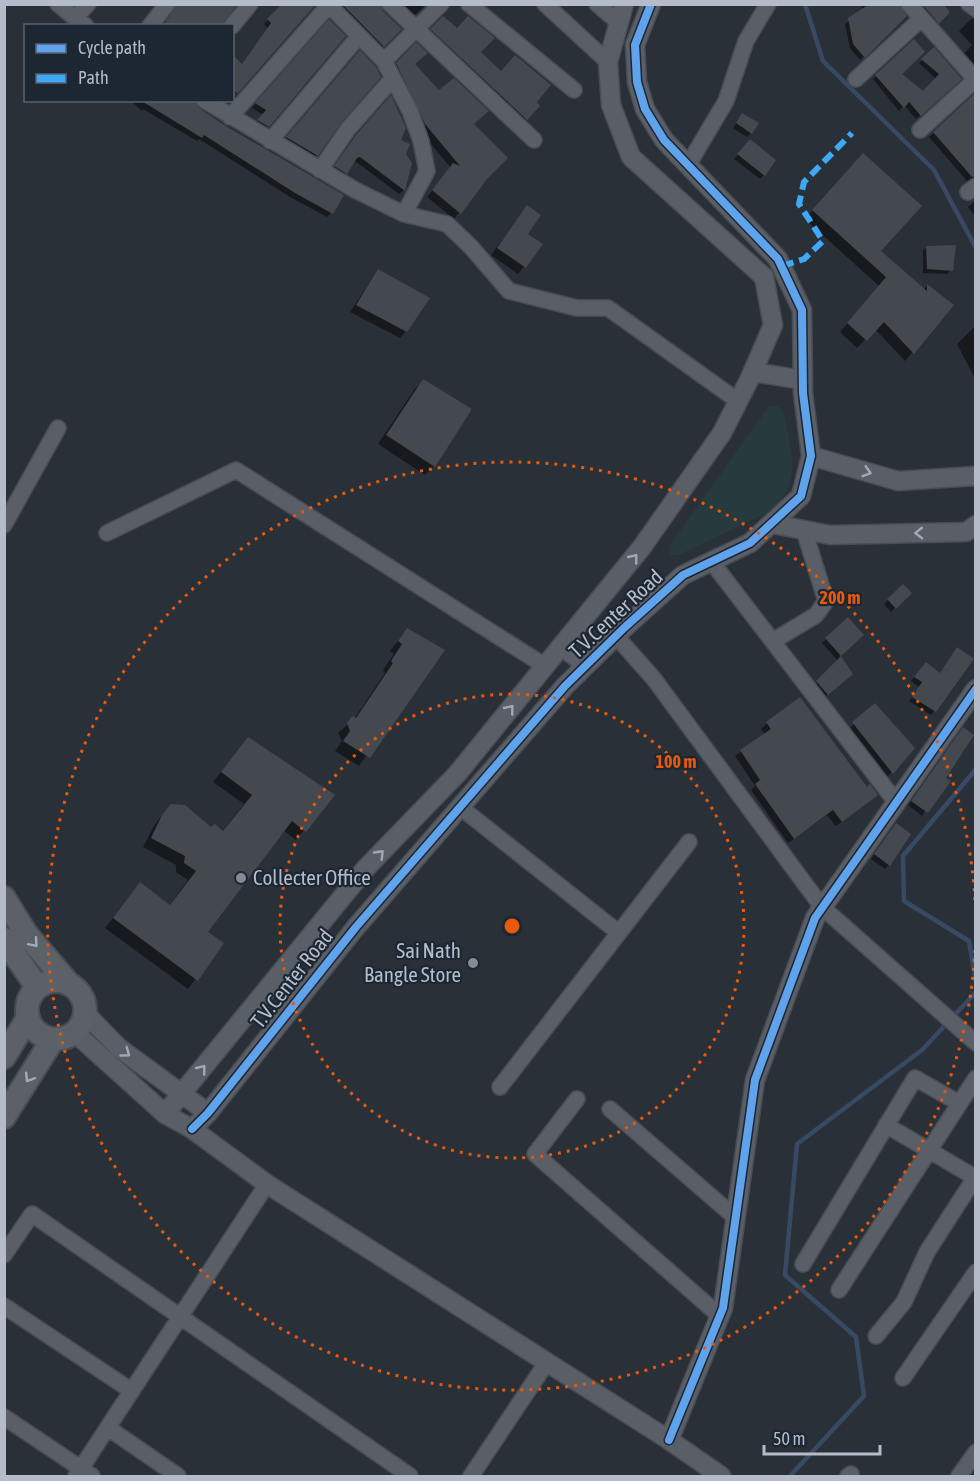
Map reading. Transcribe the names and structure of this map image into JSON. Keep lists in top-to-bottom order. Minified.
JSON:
{"streets":{"street":["T.V.Center Road"]},"places":["Collecter Office","Sai Nath Bangle Store"],"legend":["Cycle path","Path"],"scale_bar":"50 m","rings":["200 m","100 m"]}
